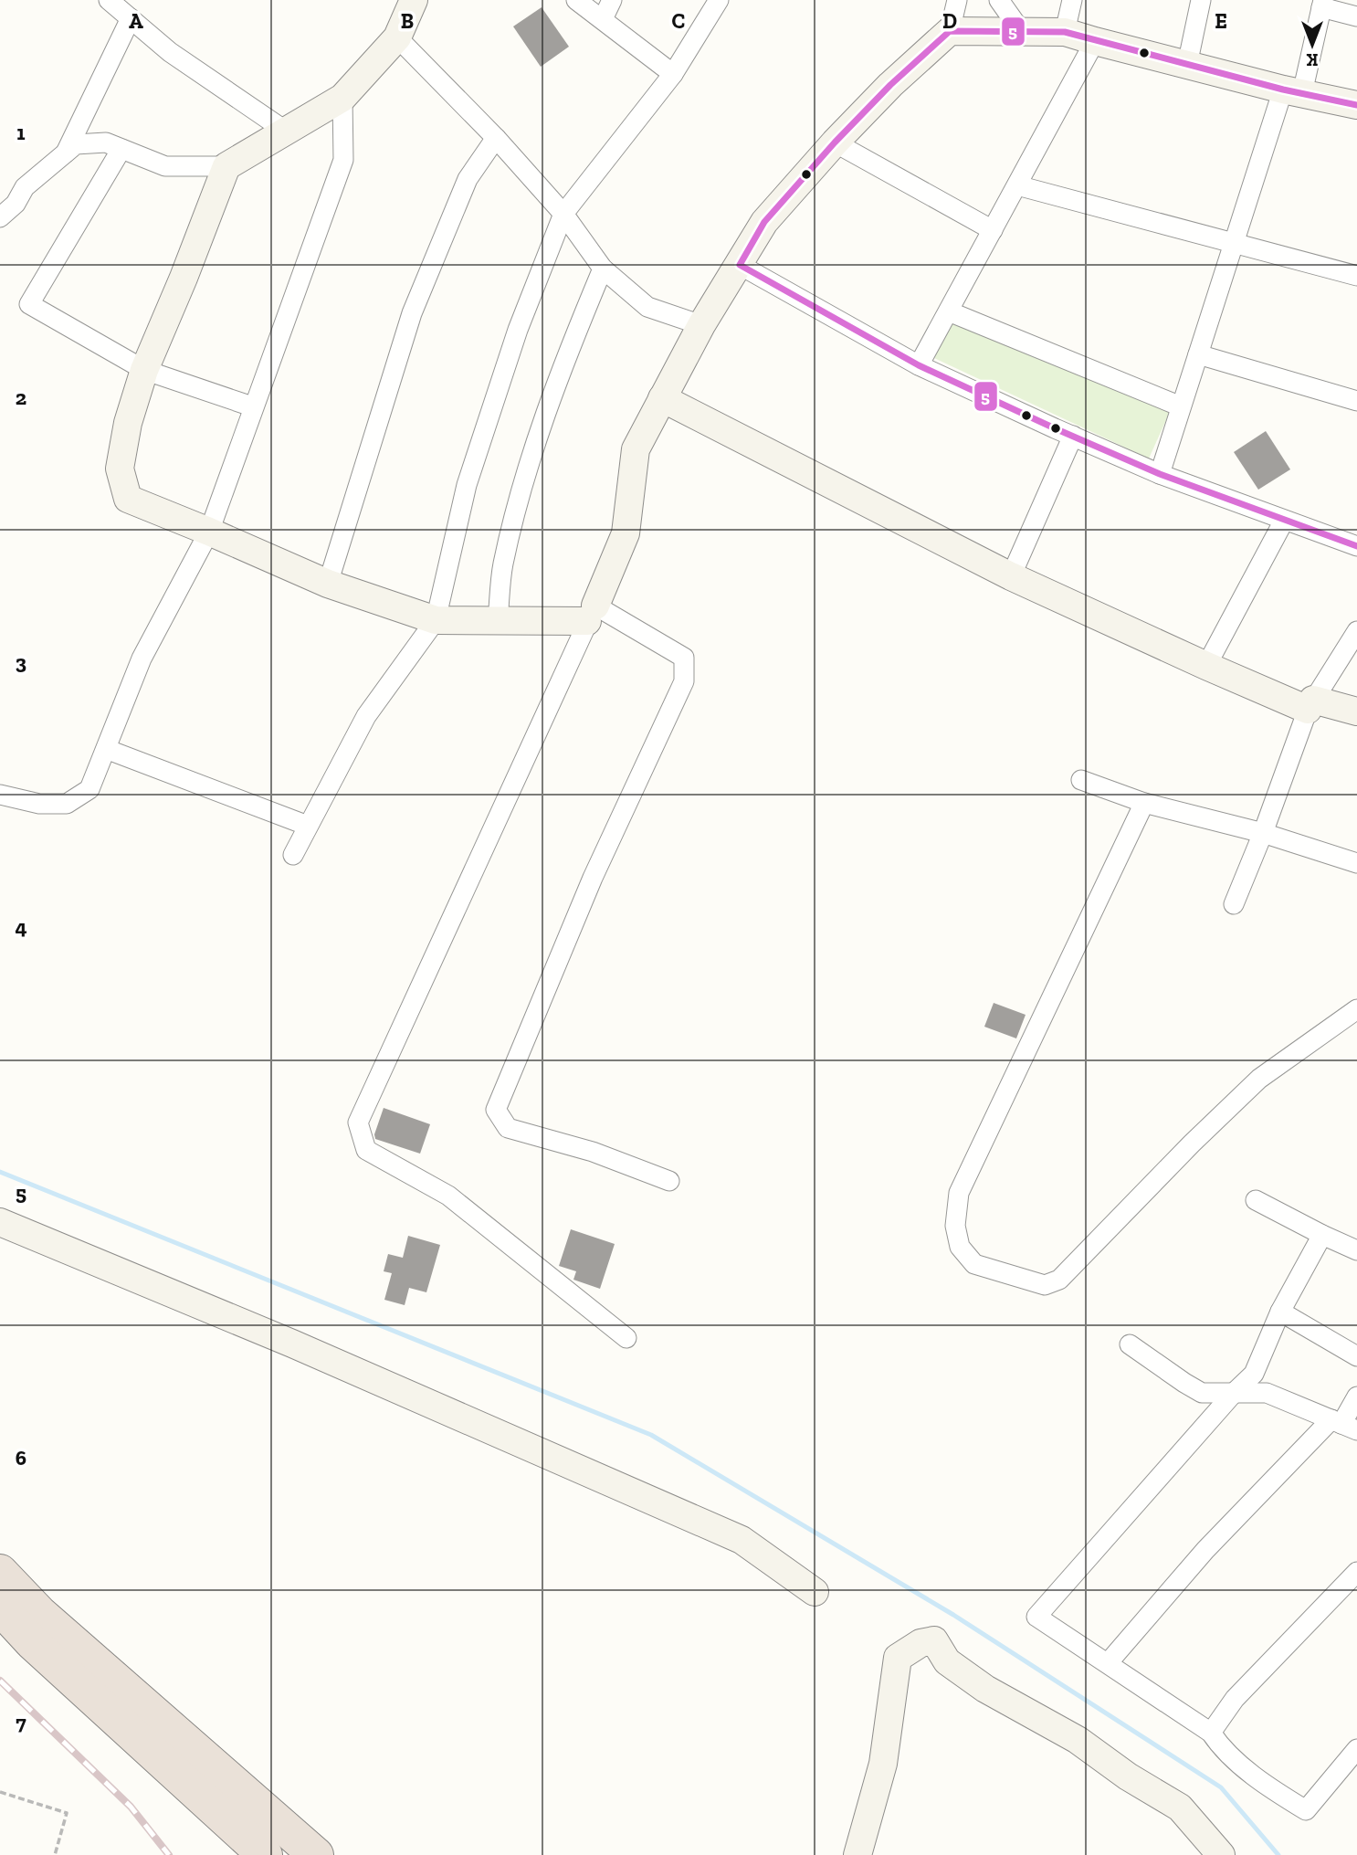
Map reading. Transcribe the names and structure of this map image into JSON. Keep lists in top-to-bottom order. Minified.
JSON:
{"lines":["transit line 5"],"north":"bottom","grid":{"columns":["A","B","C","D","E"],"rows":["1","2","3","4","5","6","7"]}}
